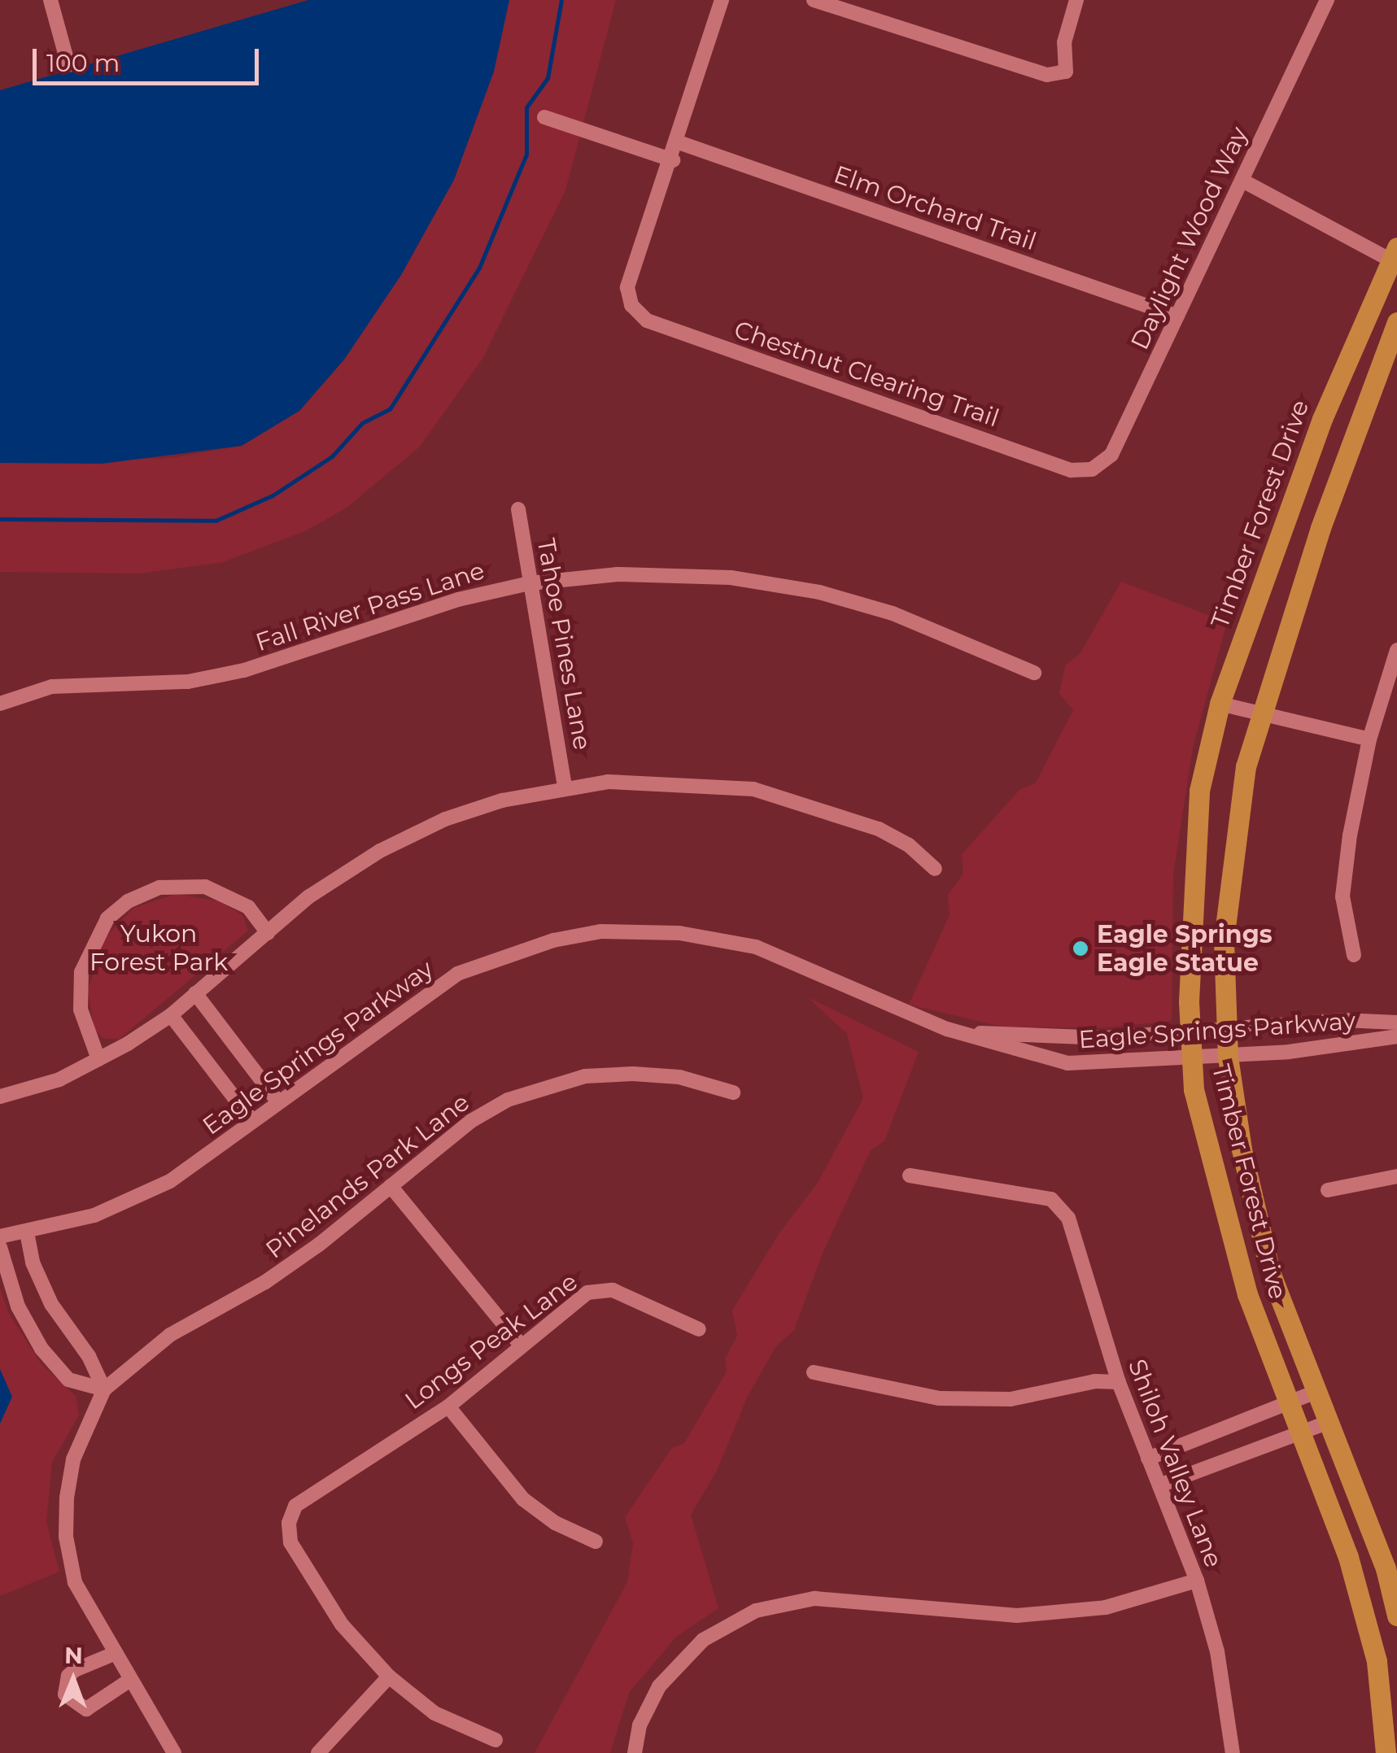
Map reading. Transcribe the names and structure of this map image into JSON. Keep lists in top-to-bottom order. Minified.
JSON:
{"streets":{"main road":["Timber Forest Drive"],"street":["Elm Orchard Trail","Daylight Wood Way","Chestnut Clearing Trail","Fall River Pass Lane","Tahoe Pines Lane","Eagle Springs Parkway","Pinelands Park Lane","Longs Peak Lane","Shiloh Valley Lane"]},"crossings":[["Elm Orchard Trail","Daylight Wood Way"],["Daylight Wood Way","Chestnut Clearing Trail"],["Timber Forest Drive","Eagle Springs Parkway"],["Fall River Pass Lane","Tahoe Pines Lane"]],"parks":["Yukon Forest Park"],"places":["Eagle Springs Eagle Statue"],"scale_bar":"100 m","north":"top"}
